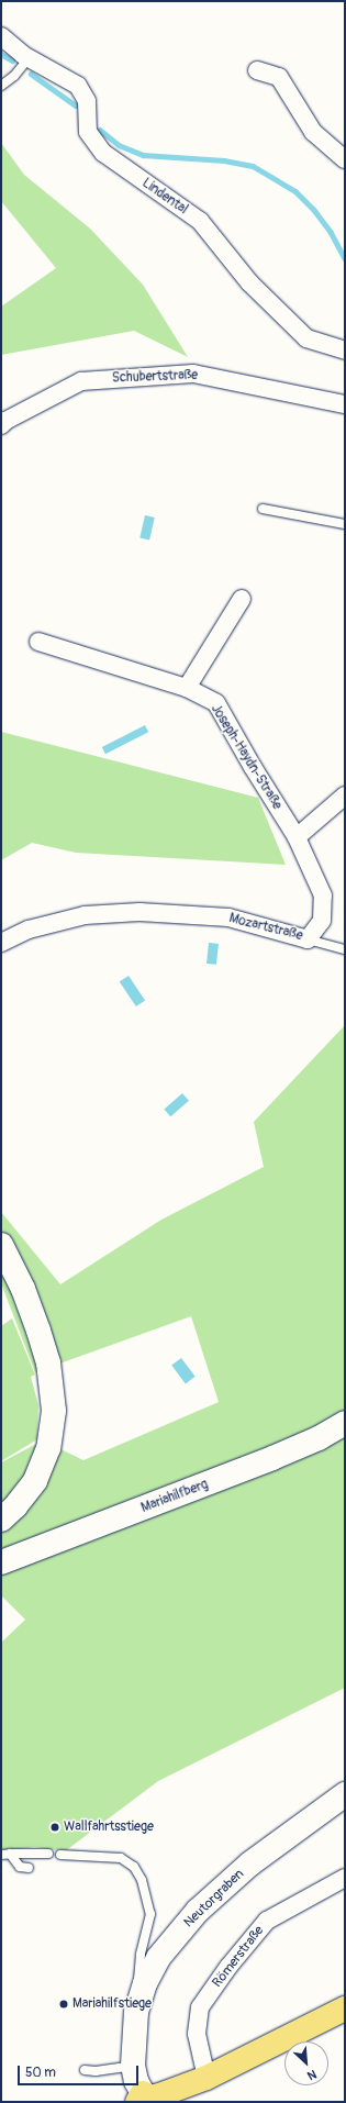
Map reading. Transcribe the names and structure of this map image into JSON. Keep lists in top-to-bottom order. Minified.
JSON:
{"streets":{"main road":["Mariahilfberg","Neutorgraben"],"street":["Lindental","Schubertstraße","Joseph-Haydn-Straße","Mozartstraße","Römerstraße"]},"crossings":[["Joseph-Haydn-Straße","Mozartstraße"]],"places":["Wallfahrtsstiege","Mariahilfstiege"],"scale_bar":"50 m","north":"bottom right"}
